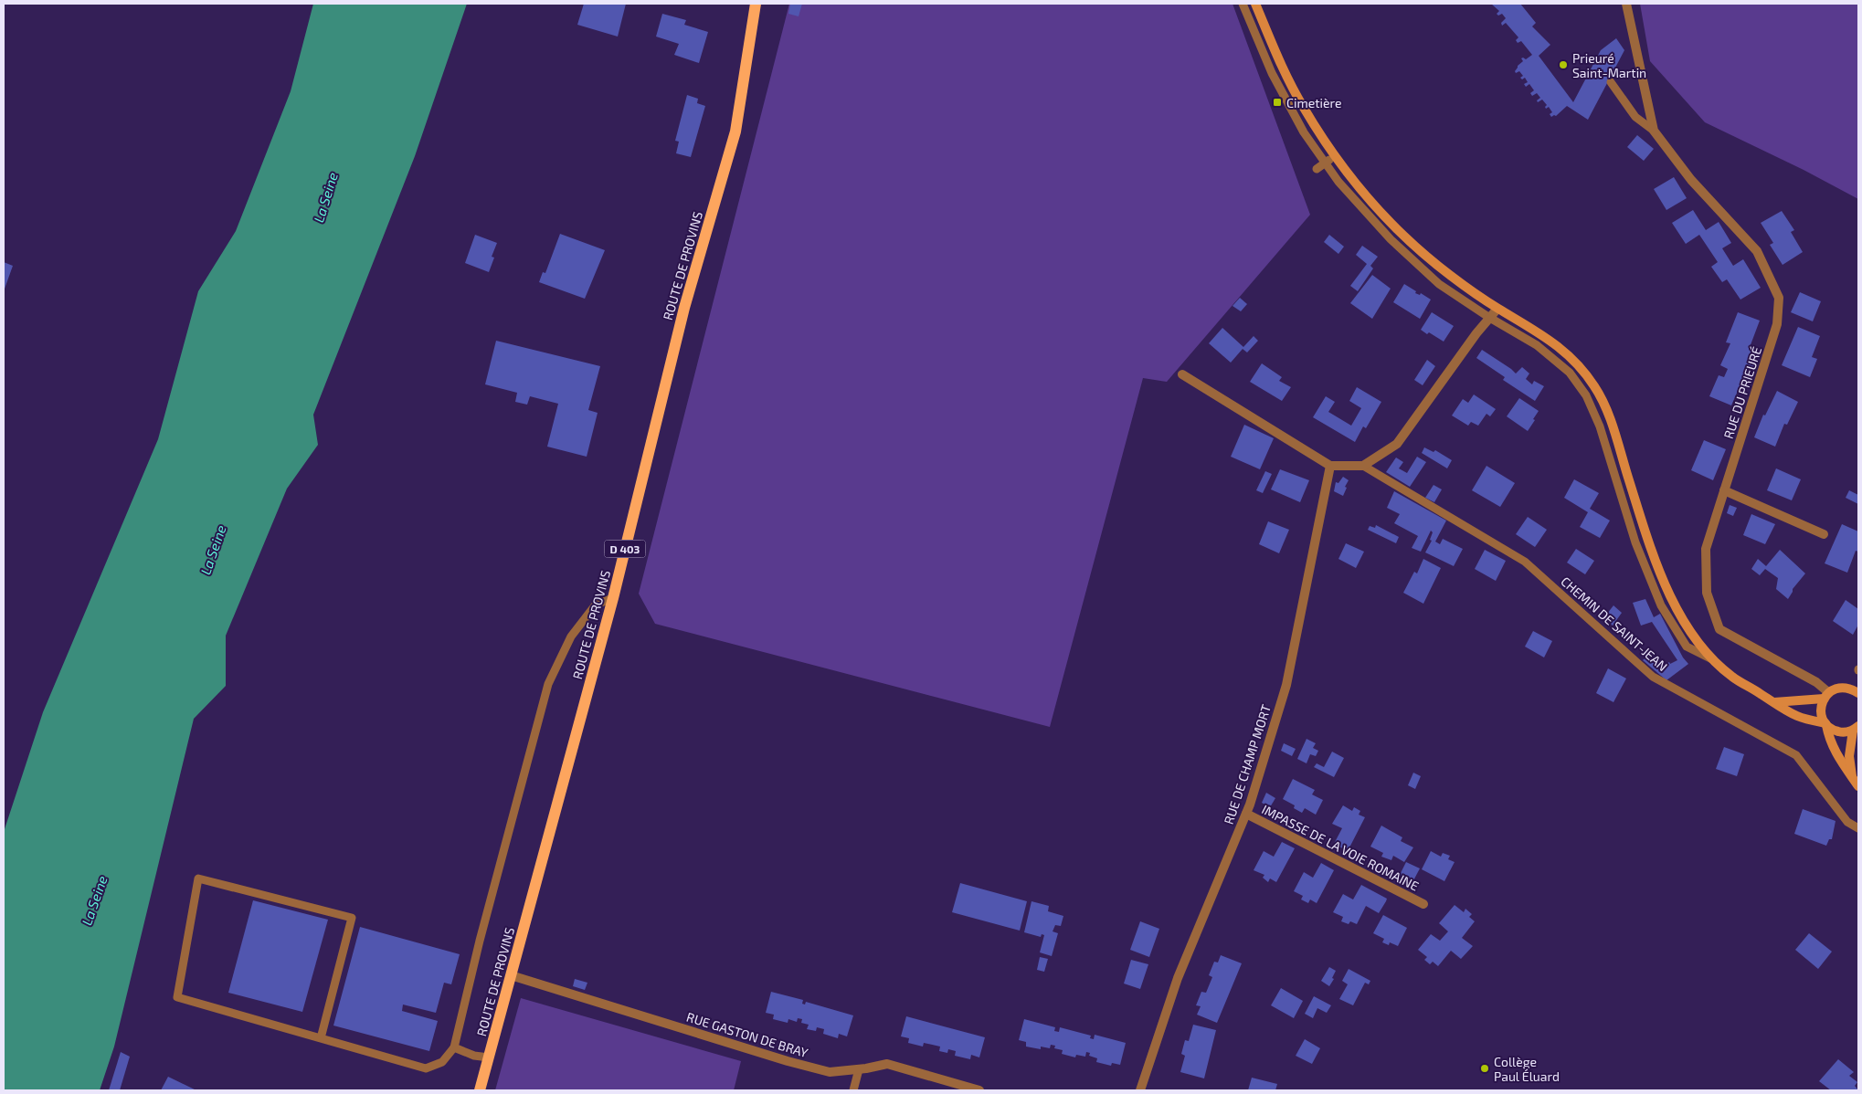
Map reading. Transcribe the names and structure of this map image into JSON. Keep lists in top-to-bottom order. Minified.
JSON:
{"streets":{"main road":["ROUTE DE PROVINS","D 403"],"street":["RUE DU PRIEURÉ","RUE DE CHAMP MORT","IMPASSE DE LA VOIE ROMAINE","RUE GASTON DE BRAY"],"lane":["CHEMIN DE SAINT-JEAN"]},"crossings":[["ROUTE DE PROVINS","RUE GASTON DE BRAY"],["RUE DE CHAMP MORT","IMPASSE DE LA VOIE ROMAINE"]],"water":["La Seine"],"places":{"other":["Prieuré Saint-Martin","Collège Paul Éluard"],"transit":["Cimetière"]}}
